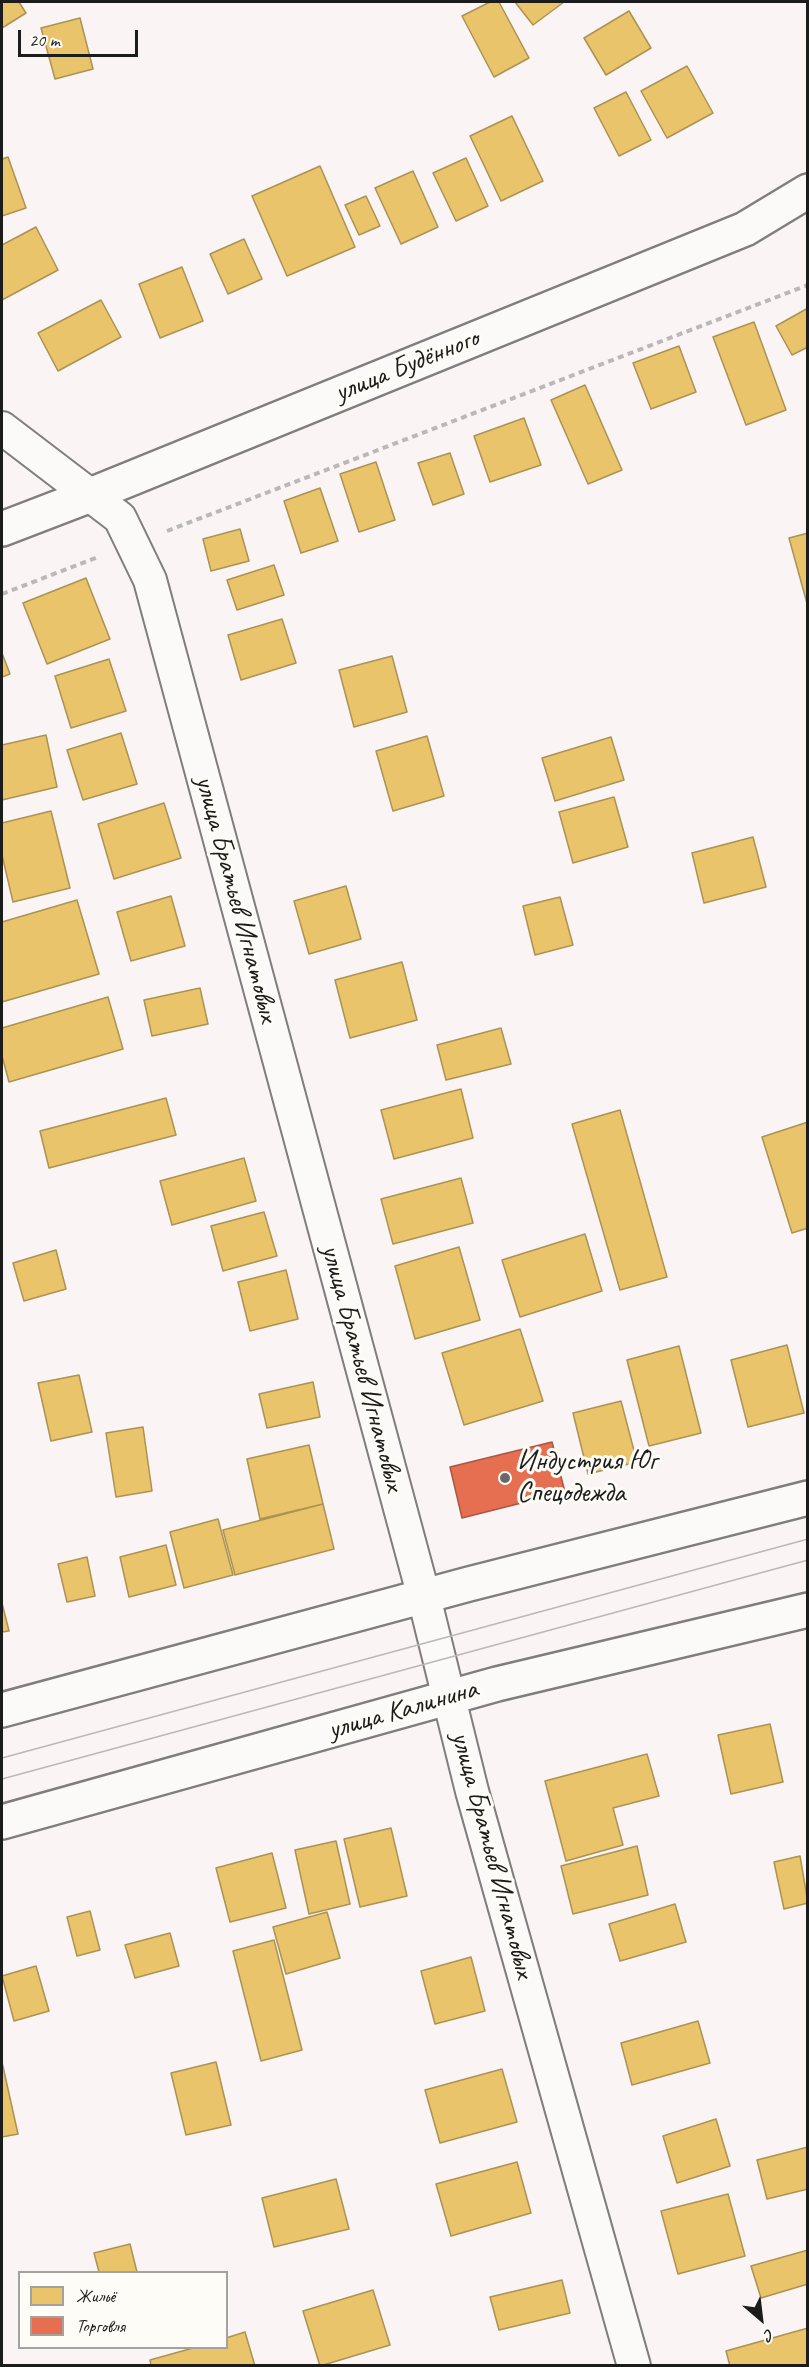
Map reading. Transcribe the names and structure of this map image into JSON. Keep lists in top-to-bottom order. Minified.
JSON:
{"streets":{"street":["улица Будённого","улица Братьев Игнатовых","улица Калинина"]},"crossings":[["улица Будённого","улица Братьев Игнатовых"],["улица Братьев Игнатовых","улица Калинина"]],"places":["Индустрия Юг Спецодежда"],"legend":["Жильё","Торговля"],"scale_bar":"20 m","north":"bottom right"}
